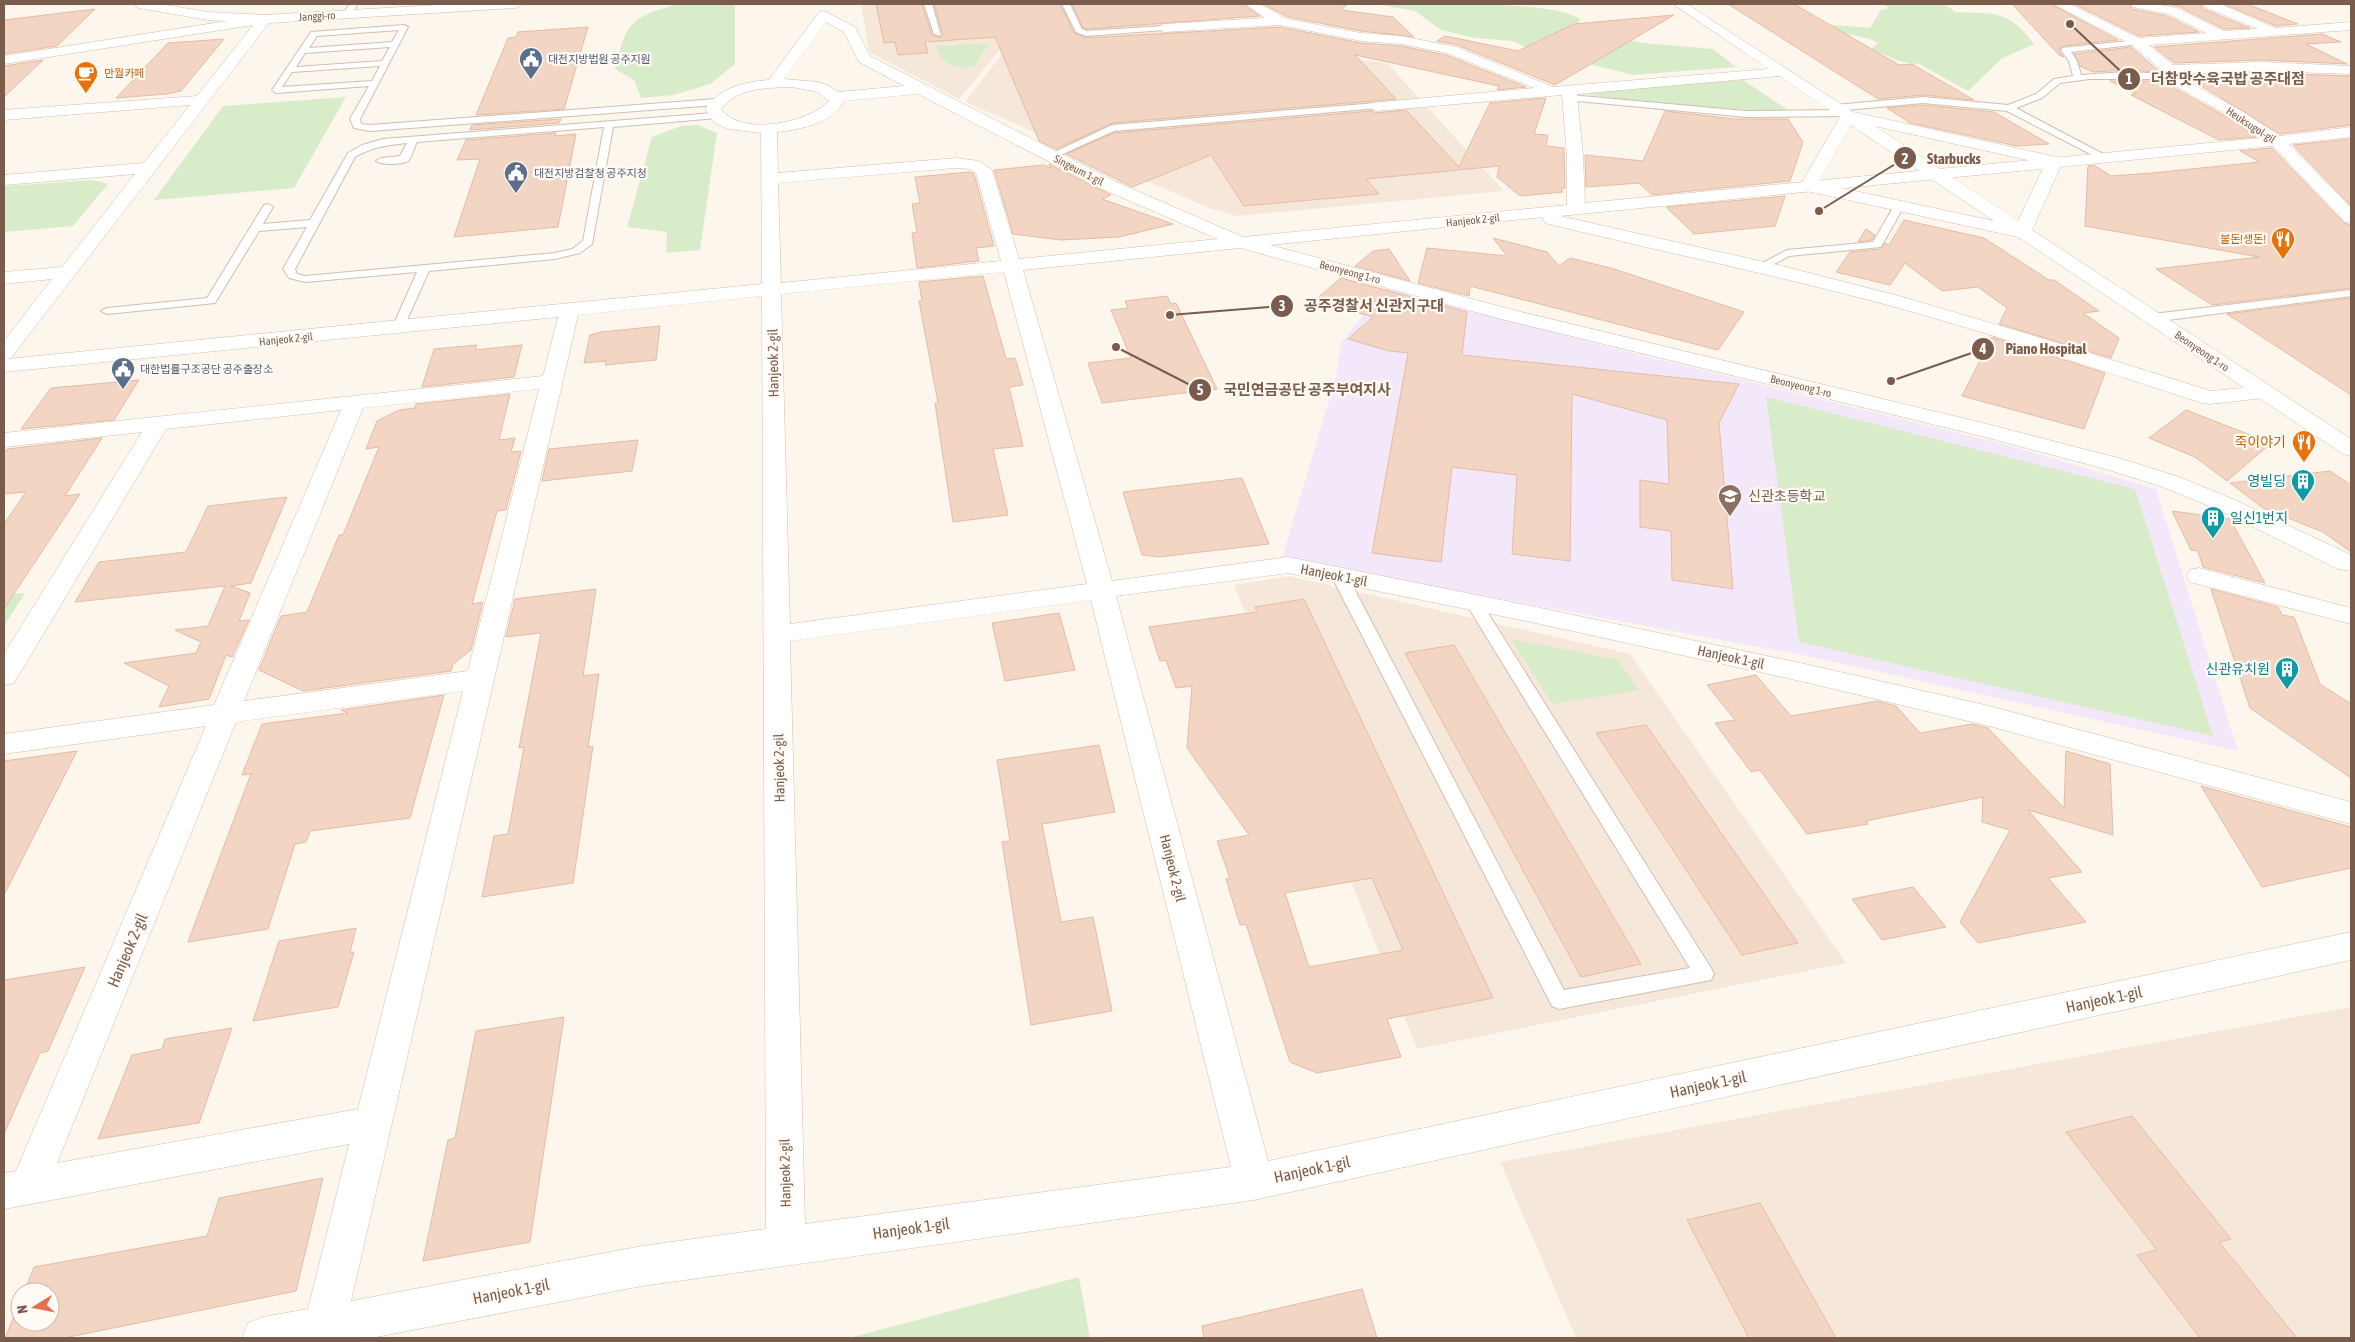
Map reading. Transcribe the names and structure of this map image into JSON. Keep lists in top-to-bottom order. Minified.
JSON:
{"streets":{"street":["Janggi-ro","Heuksugol-gil","Singeum 1-gil","Hanjeok 2-gil","Beonyeong 1-ro","Hanjeok 1-gil"]},"crossings":[["Heuksugol-gil","Hanjeok 2-gil"],["Singeum 1-gil","Hanjeok 2-gil"],["Singeum 1-gil","Beonyeong 1-ro"],["Hanjeok 2-gil","Beonyeong 1-ro"],["Hanjeok 2-gil","Hanjeok 1-gil"]],"places":{"other":["더참맛수육국밥 공주대점","Starbucks","공주경찰서 신관지구대","국민연금공단 공주부여지사","Piano Hospital"],"public building":["대전지방법원 공주지원","대전지방검찰청 공주지청","대한법률구조공단 공주출장소"],"cafe":["만월카페"],"restaurant":["불돈!생돈!","죽이야기"],"building":["영빌딩","일신1번지","신관유치원"],"school or university":["신관초등학교"]},"north":"left"}
